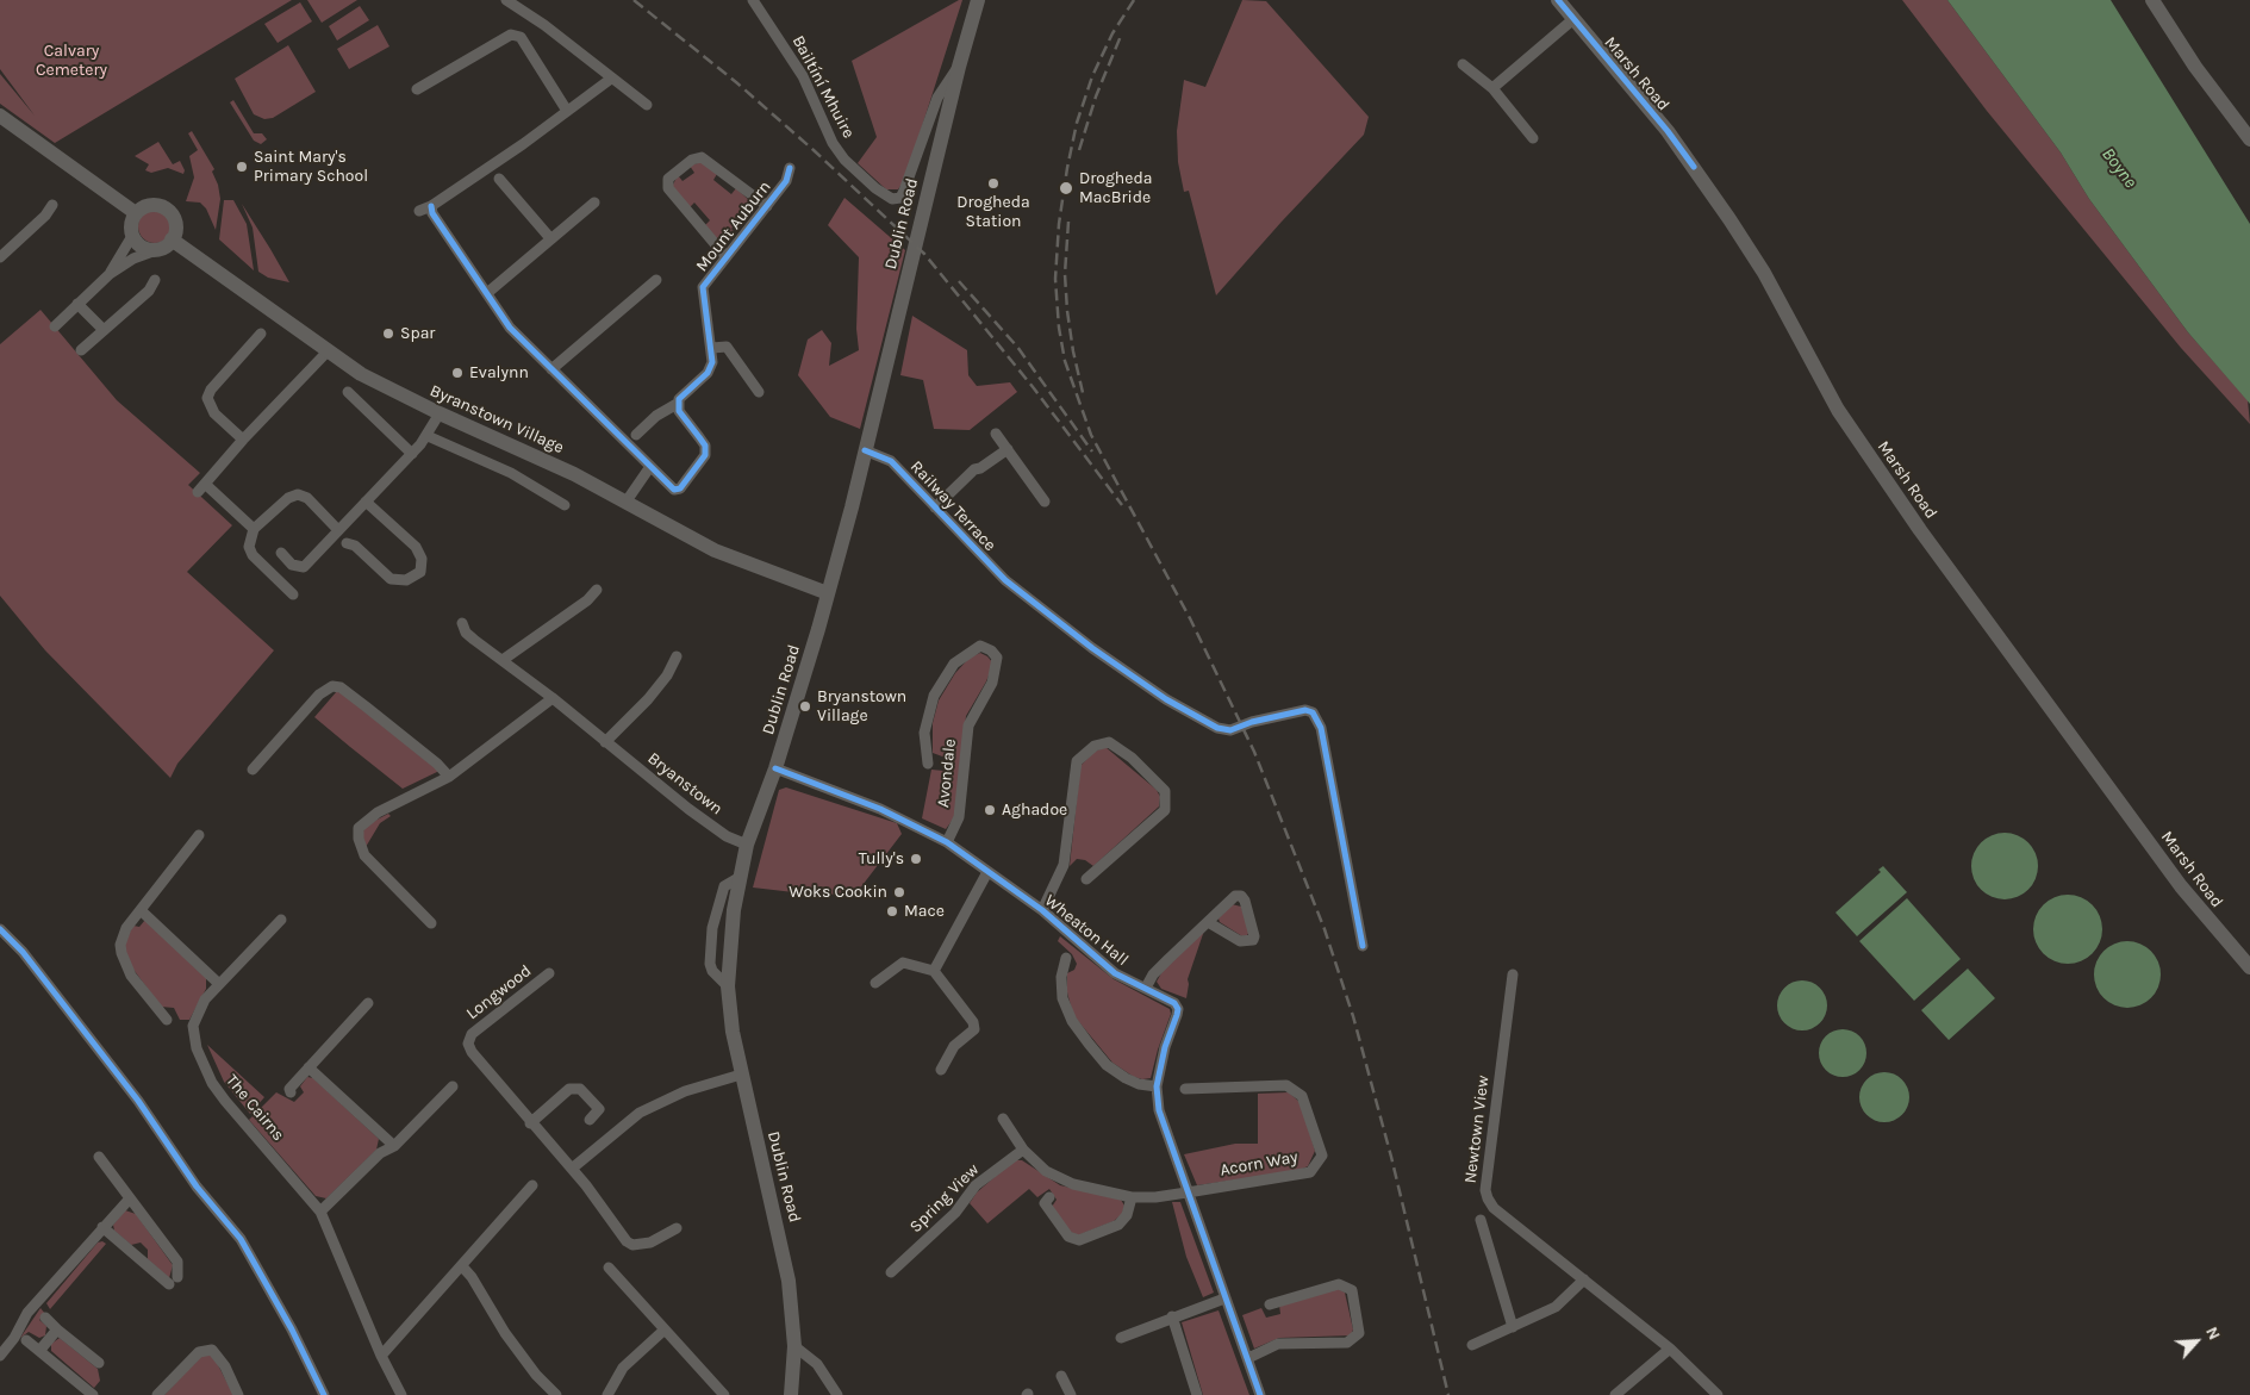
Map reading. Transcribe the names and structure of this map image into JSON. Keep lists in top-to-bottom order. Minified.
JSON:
{"streets":{"main road":["Marsh Road","Dublin Road","Byranstown Village"],"street":["Bailtíní Mhuire","Mount Auburn","Railway Terrace","Avondale","Bryanstown","Wheaton Hall","Longwood","The Cairns","Newtown View","Acorn Way","Spring View"]},"crossings":[["Bailtíní Mhuire","Dublin Road"],["Dublin Road","Byranstown Village"],["Dublin Road","Railway Terrace"],["Dublin Road","Bryanstown"],["Dublin Road","Wheaton Hall"],["Avondale","Wheaton Hall"],["Wheaton Hall","Acorn Way"]],"water":["Boyne"],"parks":["Calvary Cemetery"],"places":["Saint Mary's Primary School","Drogheda Station","Drogheda MacBride","Spar","Evalynn","Bryanstown Village","Aghadoe","Tully's","Woks Cookin","Mace"],"north":"top right"}
